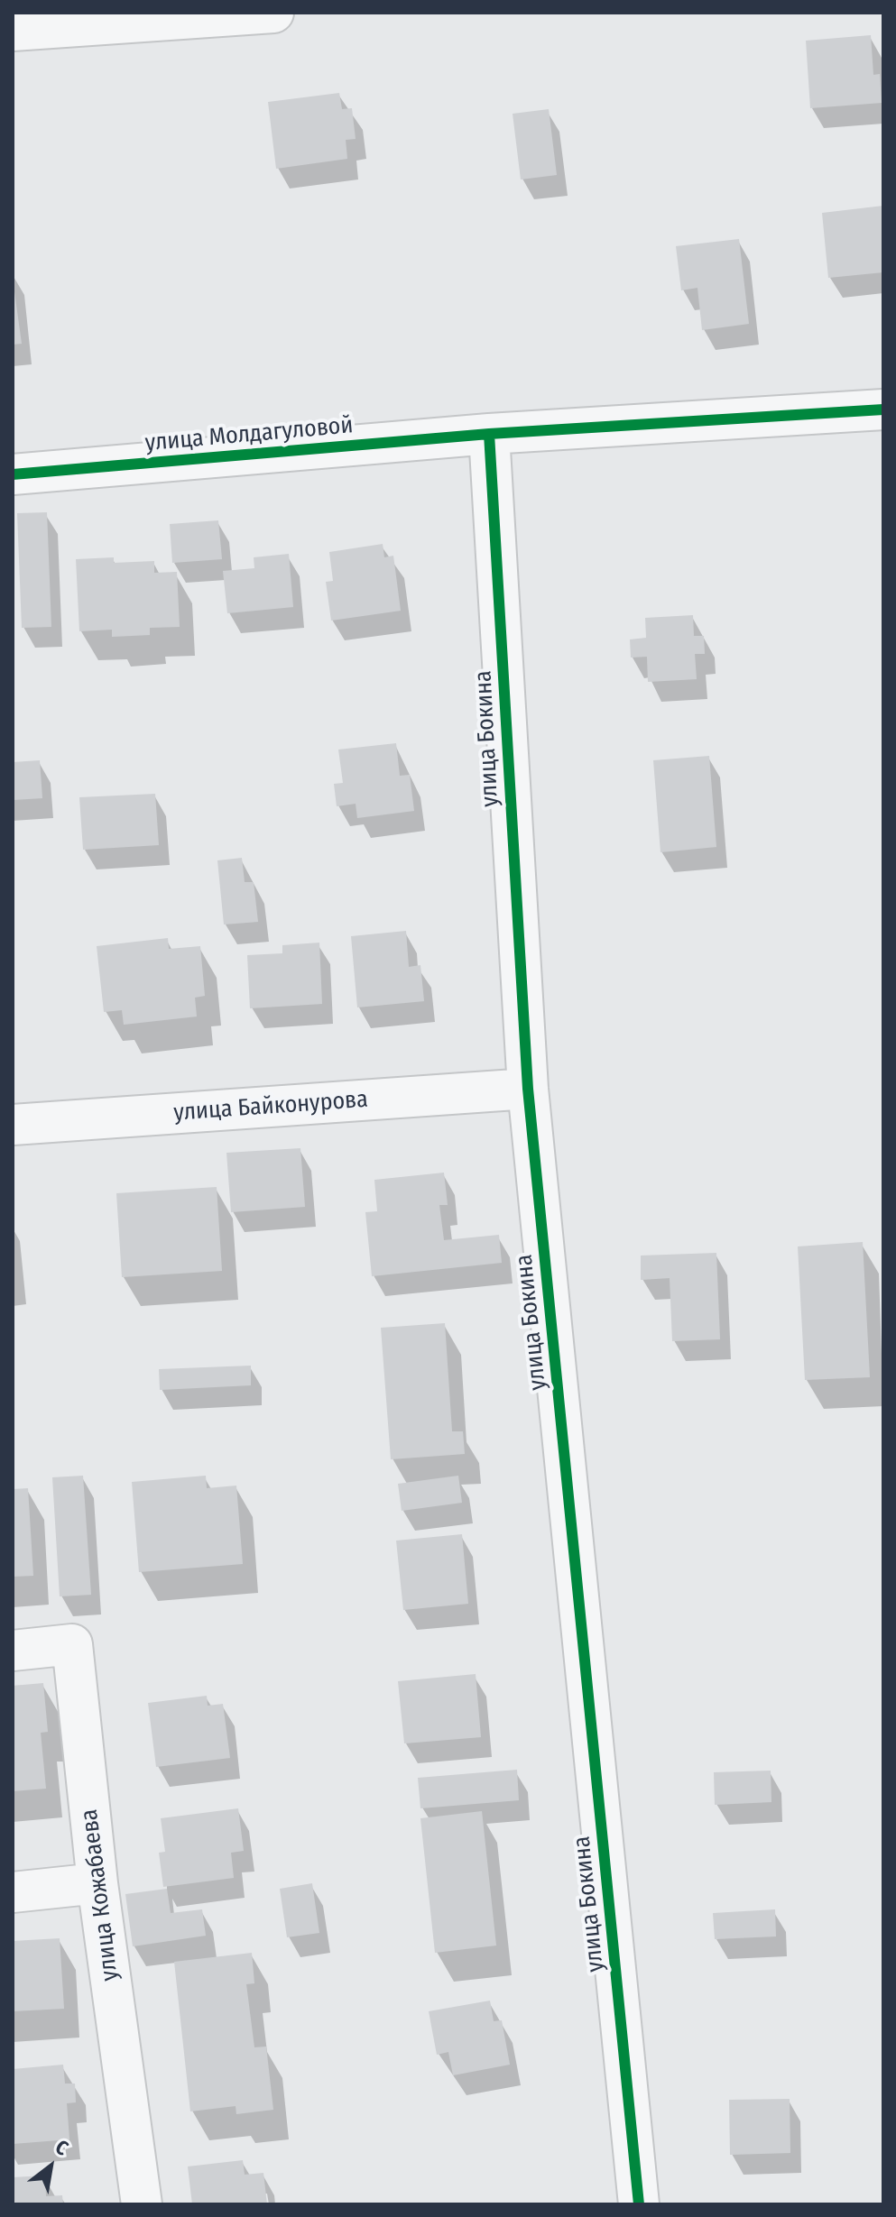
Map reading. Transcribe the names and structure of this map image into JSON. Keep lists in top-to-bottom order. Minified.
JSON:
{"streets":{"street":["улица Молдагуловой","улица Бокина","улица Байконурова","улица Кожабаева"]},"crossings":[["улица Молдагуловой","улица Бокина"],["улица Бокина","улица Байконурова"]],"north":"top right"}
